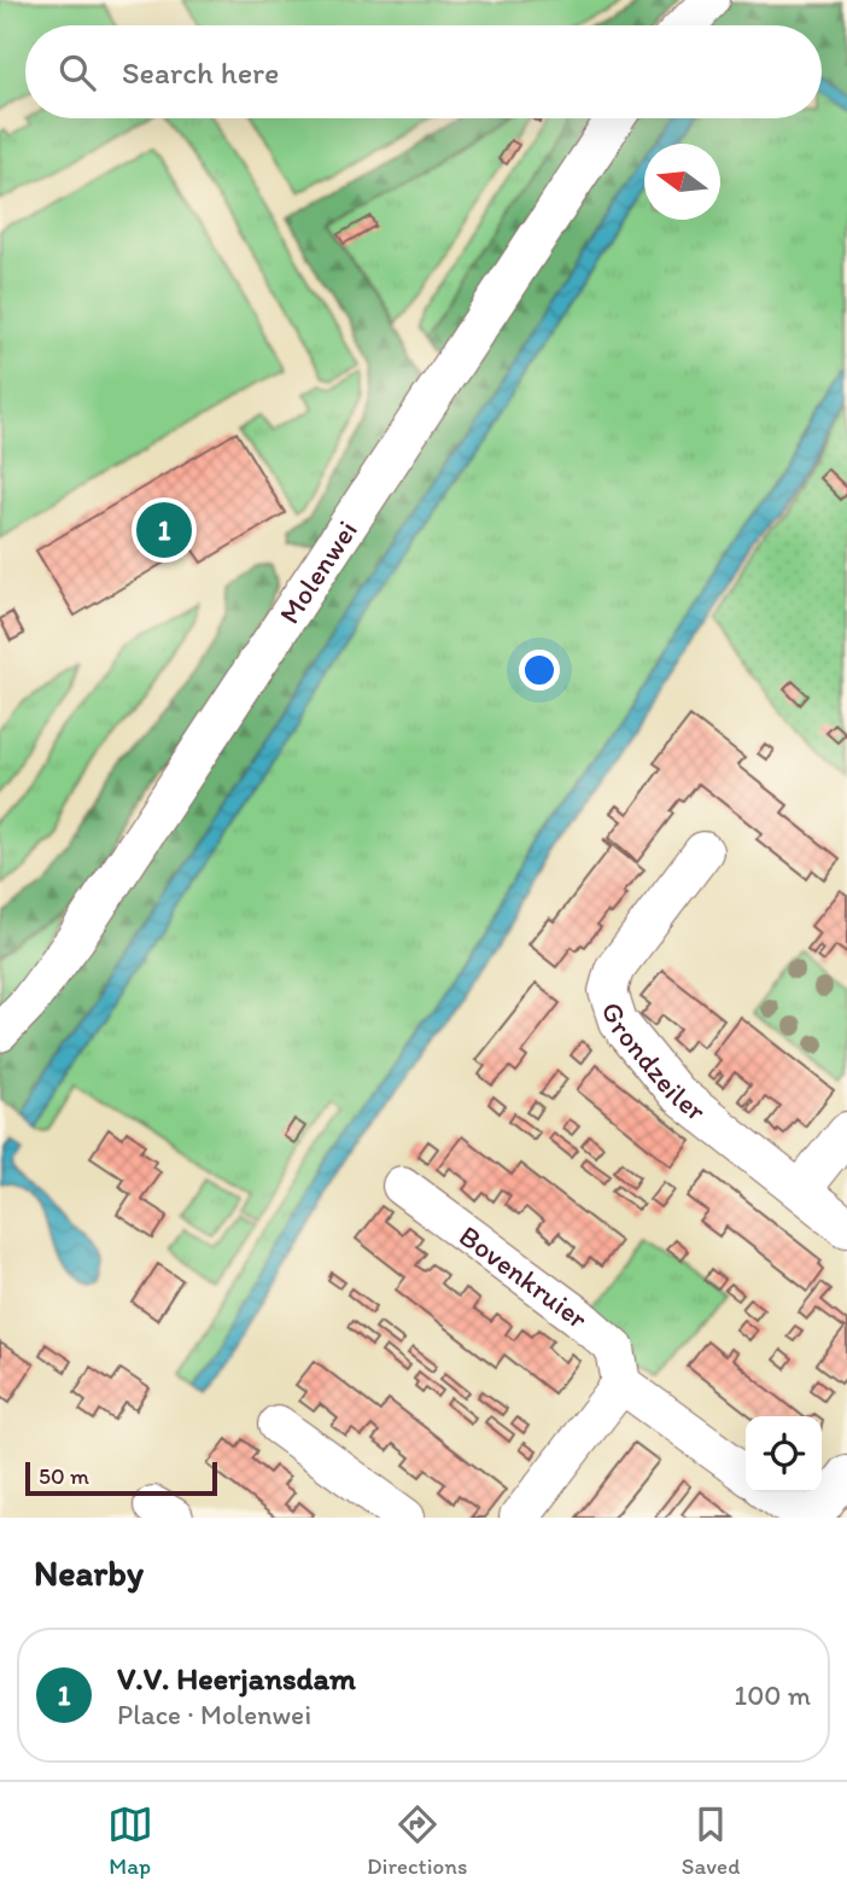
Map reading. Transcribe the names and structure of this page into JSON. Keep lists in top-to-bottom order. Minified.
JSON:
{"streets":{"street":["Molenwei","Grondzeiler","Bovenkruier"]},"scale_bar":"50 m","north":"left","page":{"search":"Search here","pins":"1","scale":"50 m","heading":"Nearby","list":[{"mark":"1","name":"V.V. Heerjansdam","note":"Place · Molenwei","value":"100 m"}],"nav":["Map","Directions","Saved"]}}
